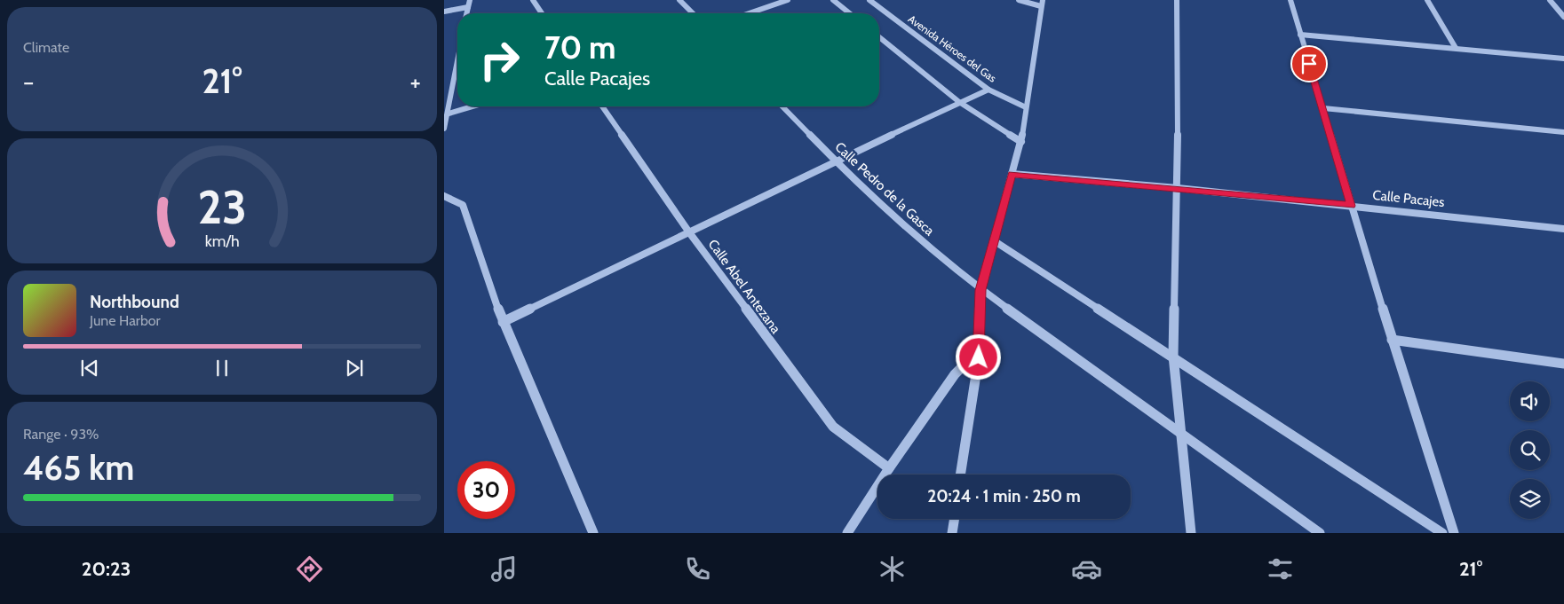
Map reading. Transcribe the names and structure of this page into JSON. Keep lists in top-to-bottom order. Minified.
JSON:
{"streets":{"street":["Avenida Héroes del Gas","Calle Pedro de la Gasca","Calle Pacajes","Calle Abel Antezana"]},"page":{"tile":["Climate",["Range · 93%","465 km"]],"turn":["70 m","Calle Pacajes"],"heat":["−","21°","+"],"song":["Northbound","June Harbor"],"limit":"30","trip":"20:24 · 1 min · 250 m","tabs":["20:23","21°"],"gauge":["23","km/h"]}}
